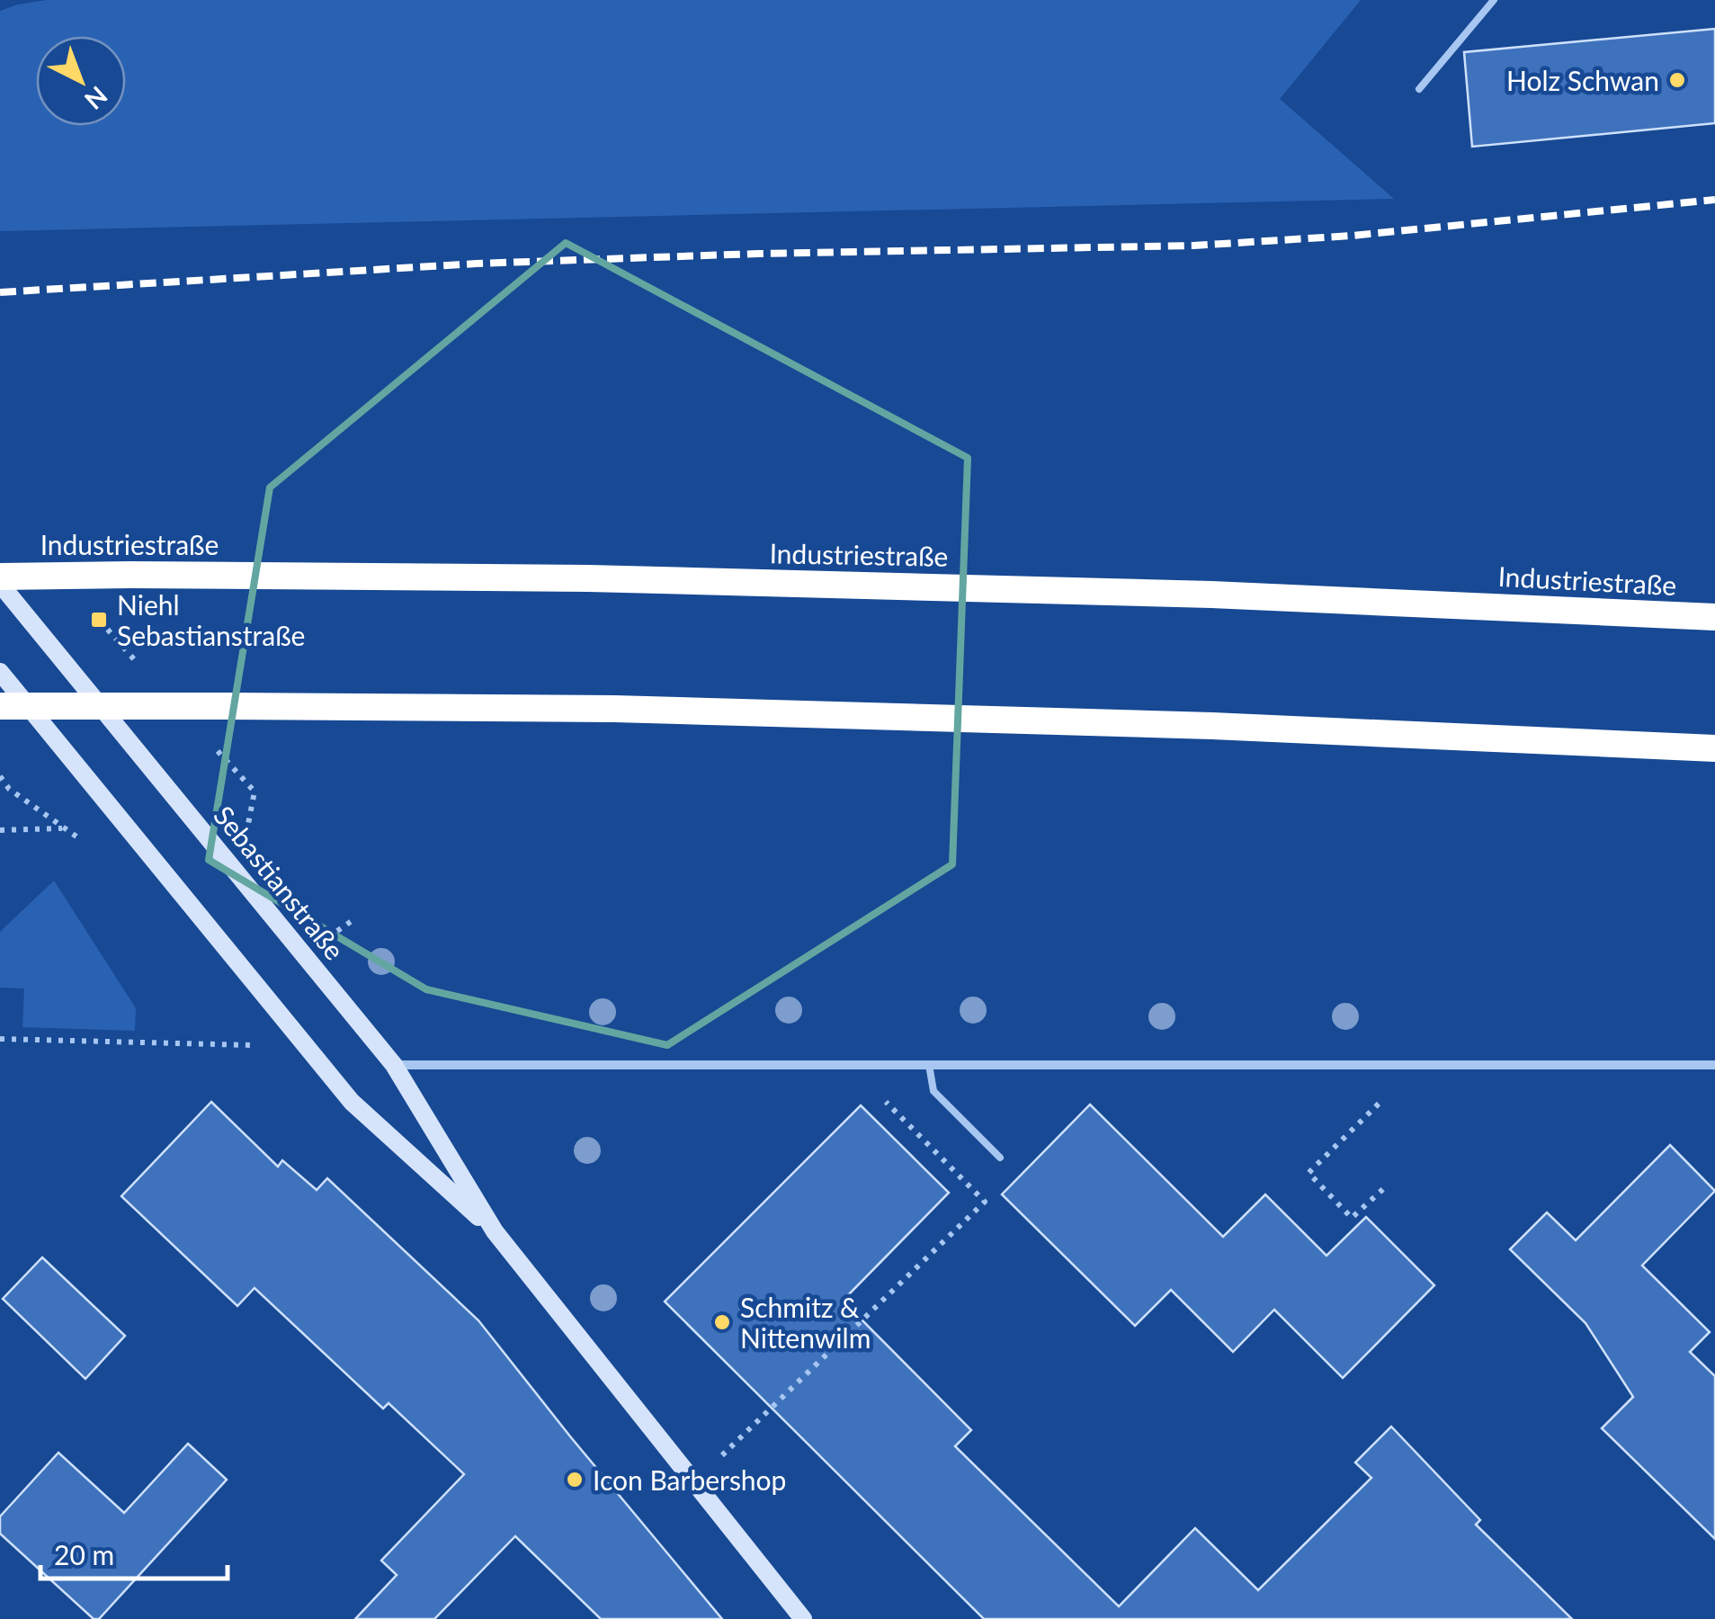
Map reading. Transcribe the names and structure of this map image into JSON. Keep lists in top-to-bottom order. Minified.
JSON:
{"streets":{"highway":["Industriestraße"],"street":["Sebastianstraße"]},"places":{"other":["Holz Schwan","Schmitz & Nittenwilm","Icon Barbershop"],"transit":["Niehl Sebastianstraße"]},"scale_bar":"20 m","north":"bottom right"}
